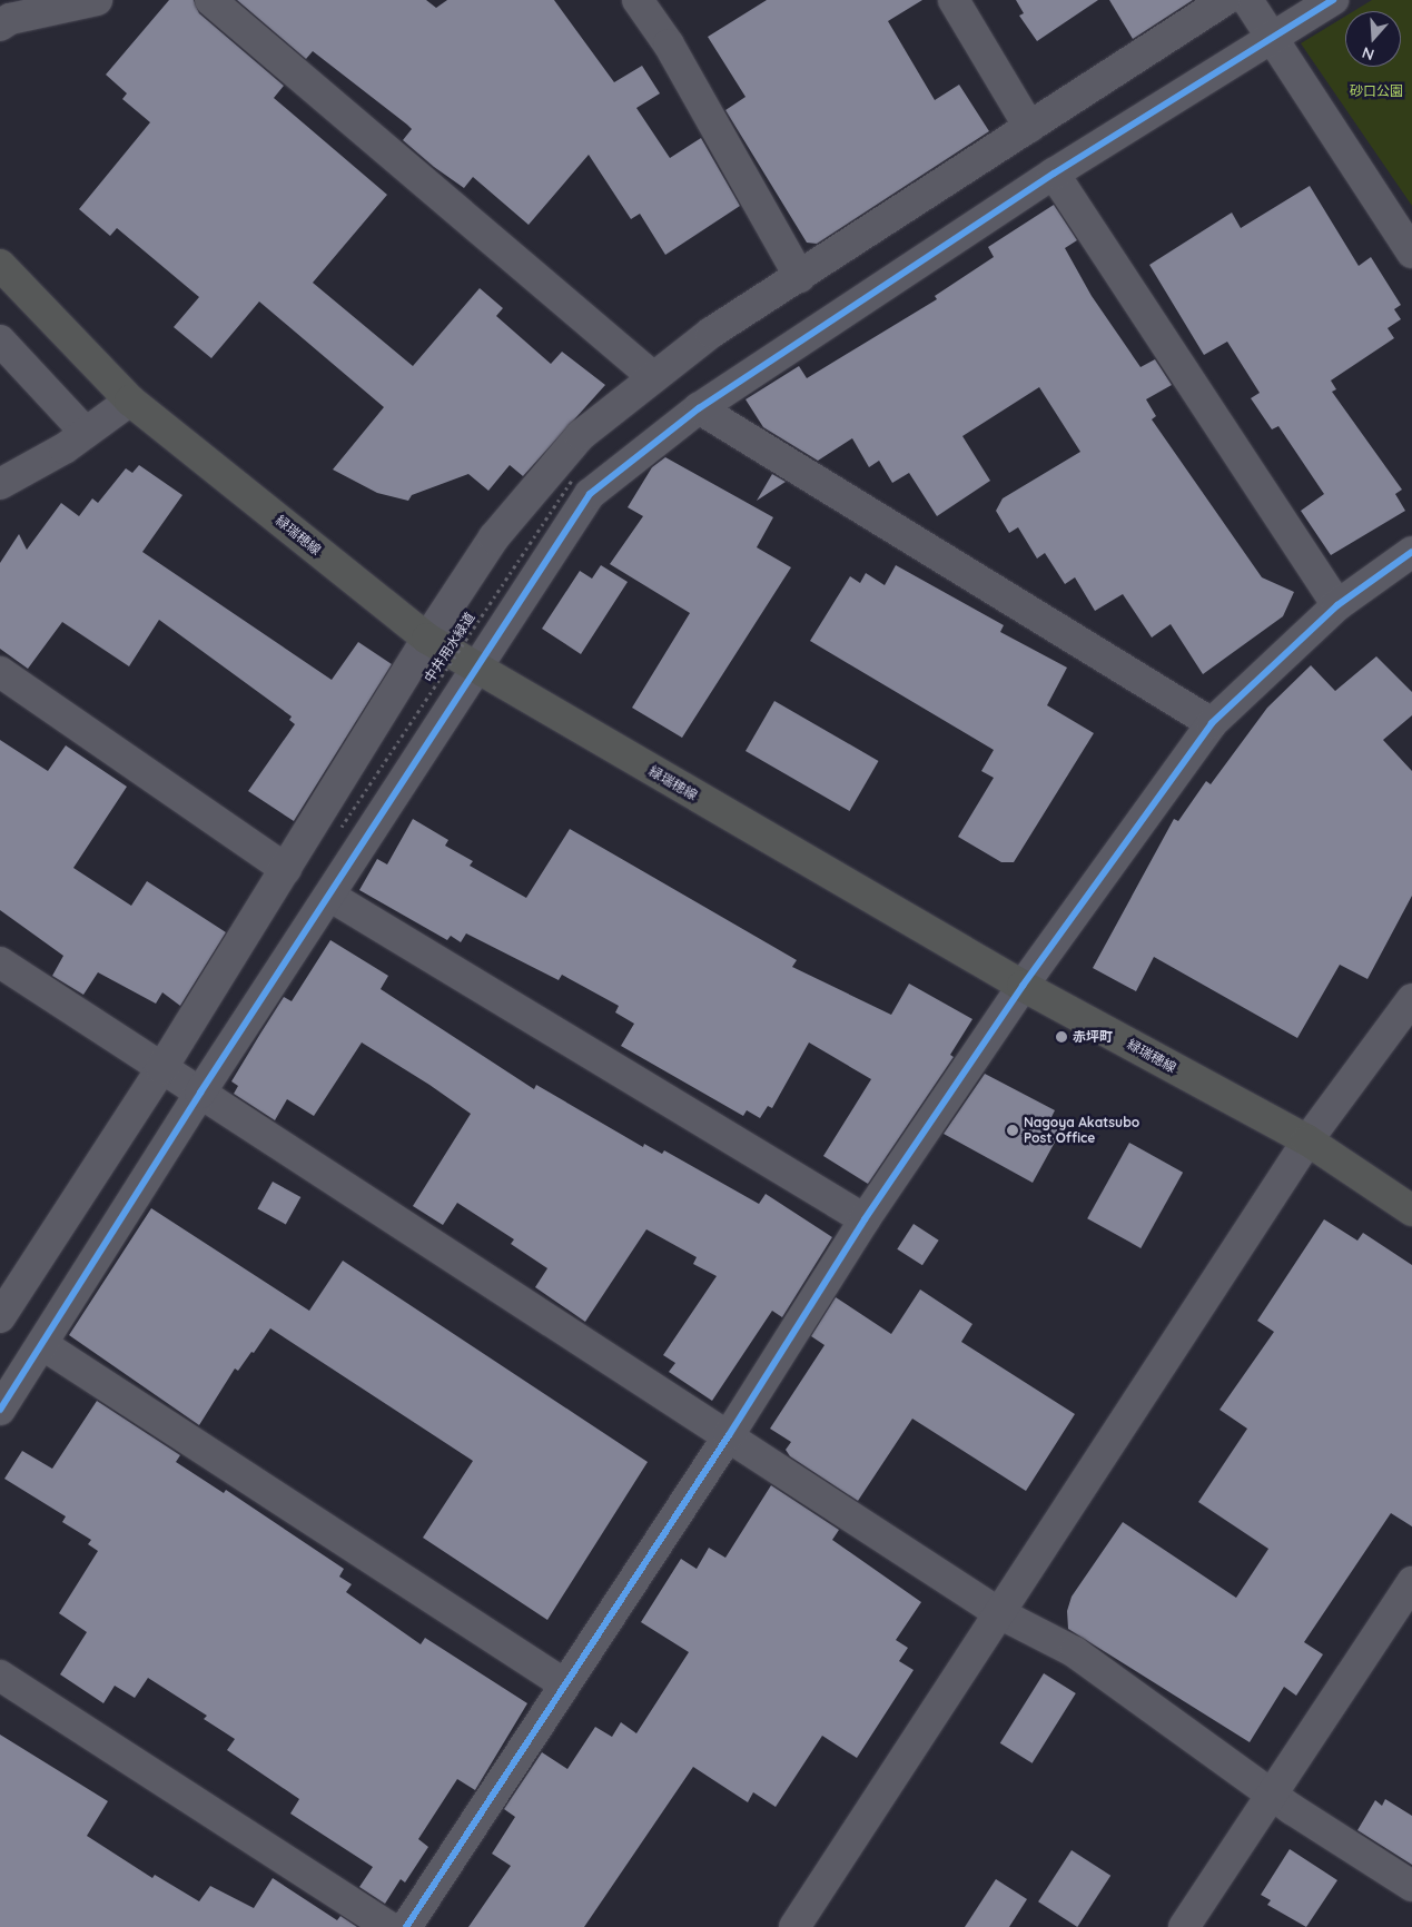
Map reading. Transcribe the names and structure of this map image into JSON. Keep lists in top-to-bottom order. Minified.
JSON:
{"streets":{"main road":["緑瑞穂線"],"path":["中井用水緑道"]},"parks":["砂口公園"],"places":["赤坪町","Nagoya Akatsubo Post Office"],"north":"bottom"}
